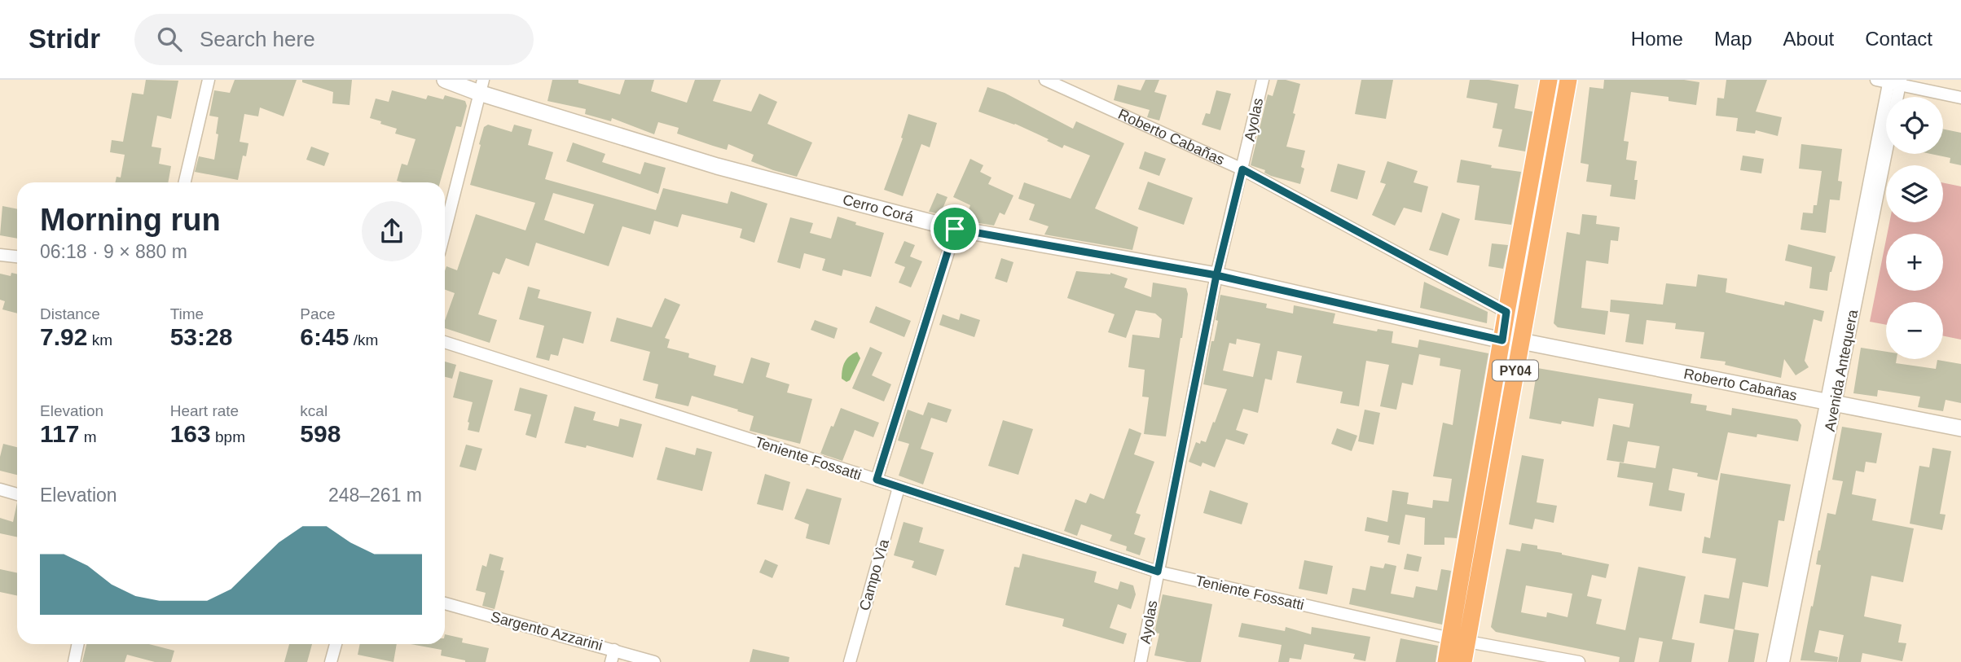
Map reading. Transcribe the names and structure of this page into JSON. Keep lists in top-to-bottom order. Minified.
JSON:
{"streets":{"main road":["PY04"],"street":["Ayolas","Roberto Cabañas","Cerro Corá","Avenida Antequera","Teniente Fossatti","Campo Vìa","Sargento Azzarini"]},"crossings":[["Ayolas","Roberto Cabañas"],["Ayolas","Cerro Corá"],["Ayolas","Teniente Fossatti"],["Roberto Cabañas","Cerro Corá"],["Roberto Cabañas","PY04"],["Roberto Cabañas","Avenida Antequera"],["Cerro Corá","PY04"],["PY04","Teniente Fossatti"],["Teniente Fossatti","Campo Vìa"]],"page":{"header":"Stridr","search":"Search here","nav":["Home","Map","About","Contact"],"map_buttons":["+","−"],"heading":["Morning run","06:18 · 9 × 880 m"],"stats":[["Distance","7.92 km"],["Time","53:28"],["Pace","6:45 /km"],["Elevation","117 m"],["Heart rate","163 bpm"],["kcal","598"]],"chart":["Elevation","248–261 m"]}}
